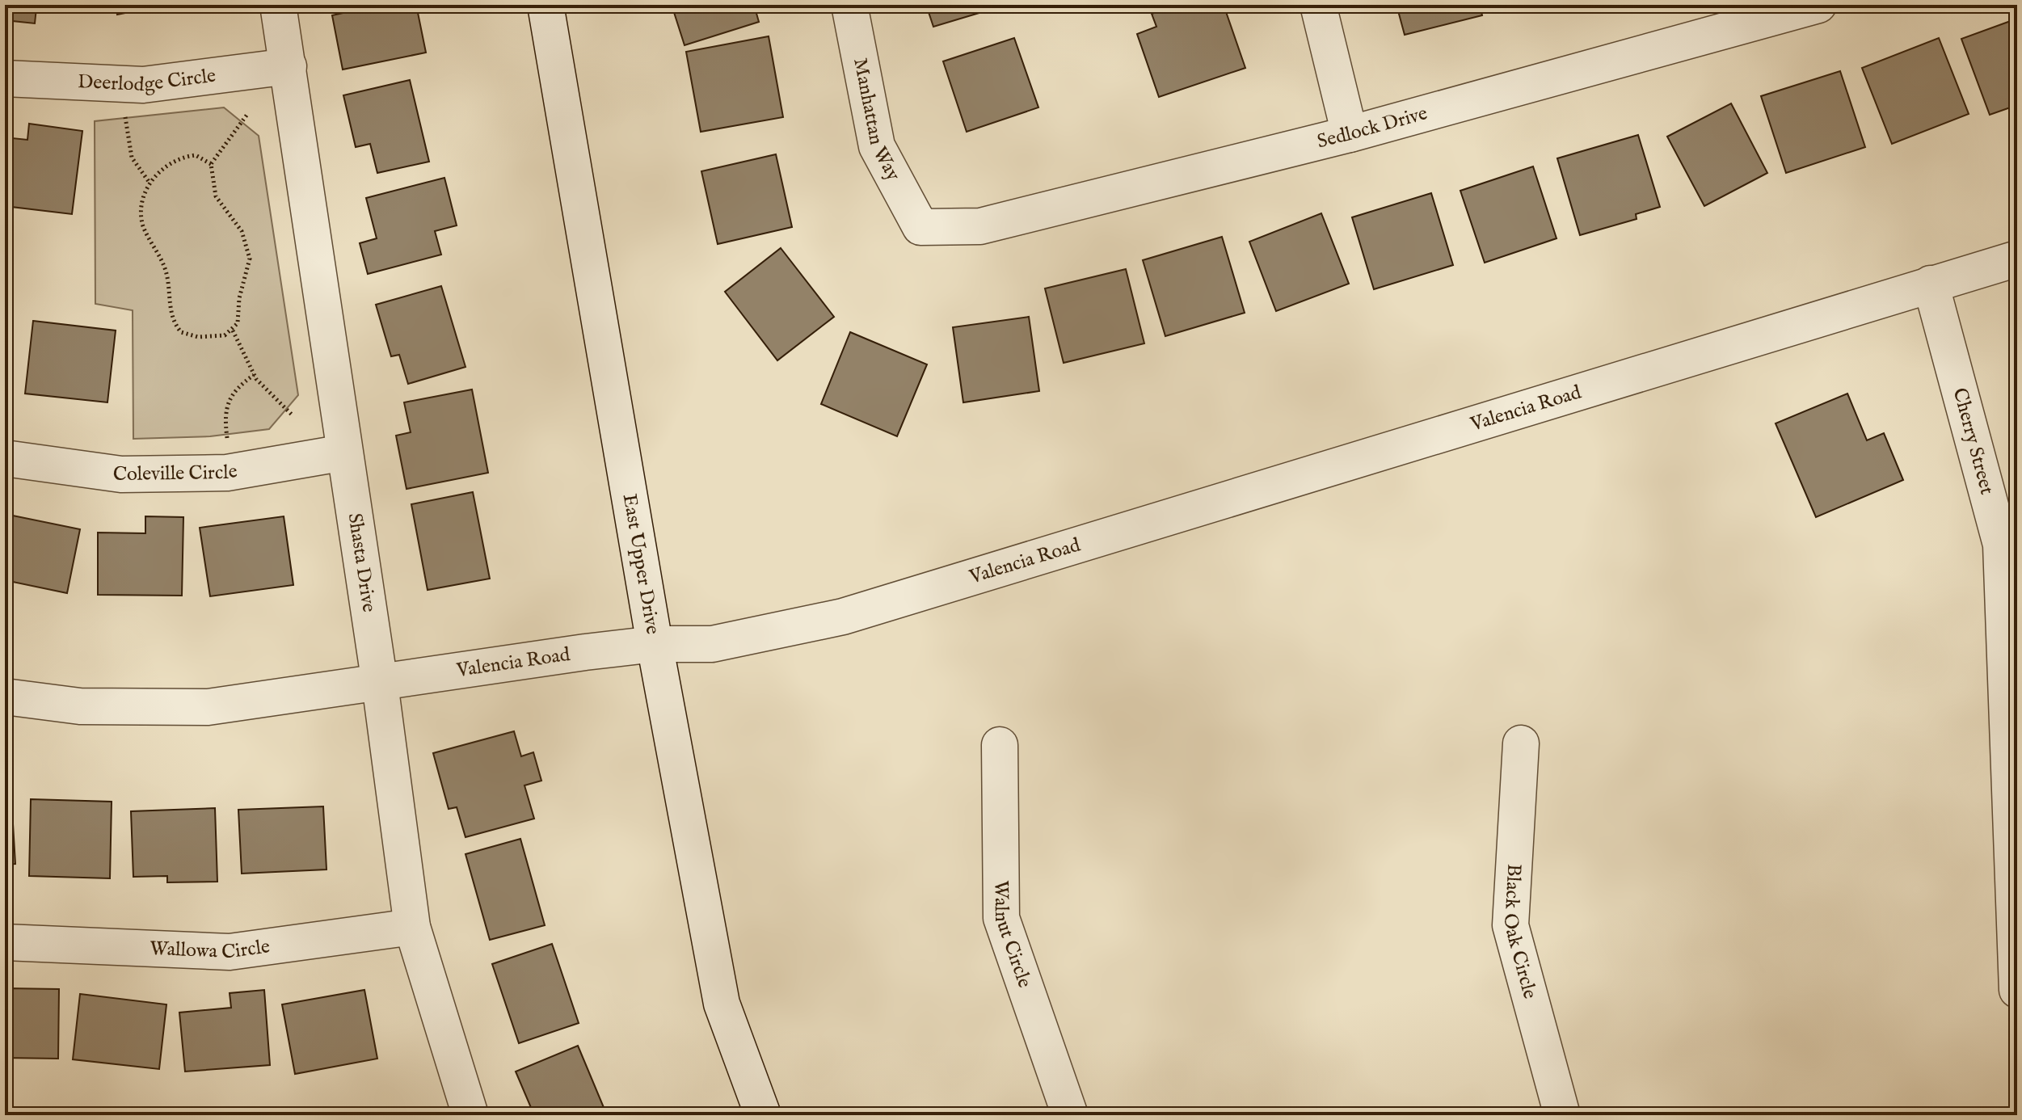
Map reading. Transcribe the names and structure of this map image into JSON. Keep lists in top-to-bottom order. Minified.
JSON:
{"streets":{"street":["Deerlodge Circle","Manhattan Way","Sedlock Drive","Valencia Road","Cherry Street","Coleville Circle","Shasta Drive","East Upper Drive","Black Oak Circle","Walnut Circle","Wallowa Circle"]},"crossings":[["Deerlodge Circle","Shasta Drive"],["Manhattan Way","Sedlock Drive"],["Valencia Road","Cherry Street"],["Valencia Road","Shasta Drive"],["Valencia Road","East Upper Drive"],["Coleville Circle","Shasta Drive"],["Shasta Drive","Wallowa Circle"]]}
